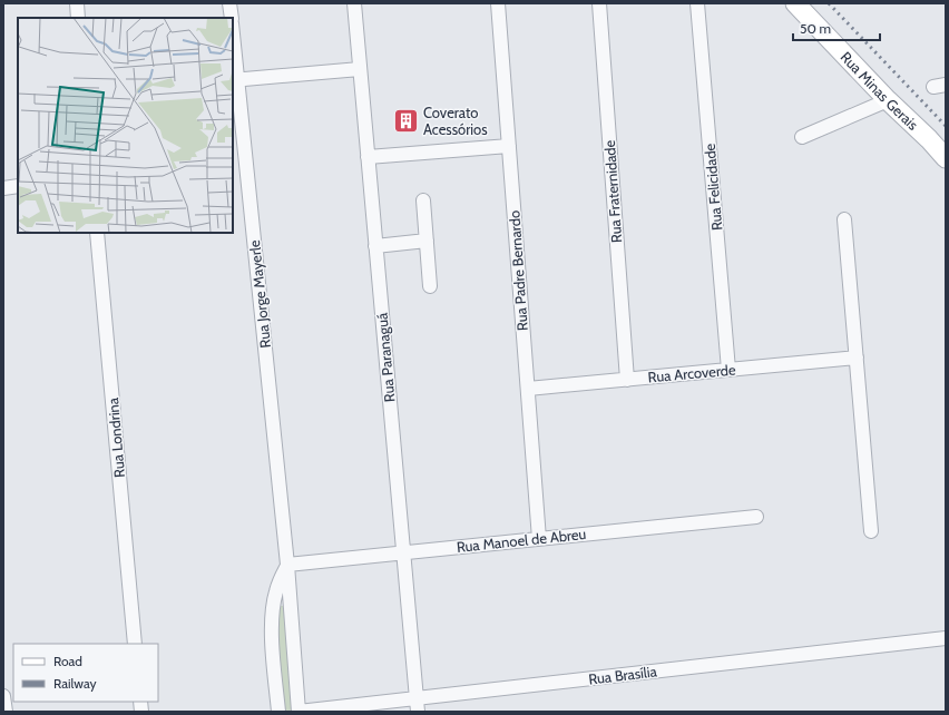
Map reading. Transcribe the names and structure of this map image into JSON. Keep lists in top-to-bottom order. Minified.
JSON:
{"streets":{"main road":["Rua Minas Gerais"],"street":["Rua Felicidade","Rua Fraternidade","Rua Padre Bernardo","Rua Jorge Mayerle","Rua Paranaguá","Rua Arcoverde","Rua Londrina","Rua Manoel de Abreu","Rua Brasília"]},"crossings":[["Rua Felicidade","Rua Arcoverde"],["Rua Fraternidade","Rua Arcoverde"],["Rua Padre Bernardo","Rua Arcoverde"],["Rua Padre Bernardo","Rua Manoel de Abreu"],["Rua Jorge Mayerle","Rua Manoel de Abreu"],["Rua Jorge Mayerle","Rua Brasília"],["Rua Paranaguá","Rua Manoel de Abreu"],["Rua Paranaguá","Rua Brasília"]],"places":{"building":["Coverato Acessórios"]},"legend":["Road","Railway"],"scale_bar":"50 m"}
